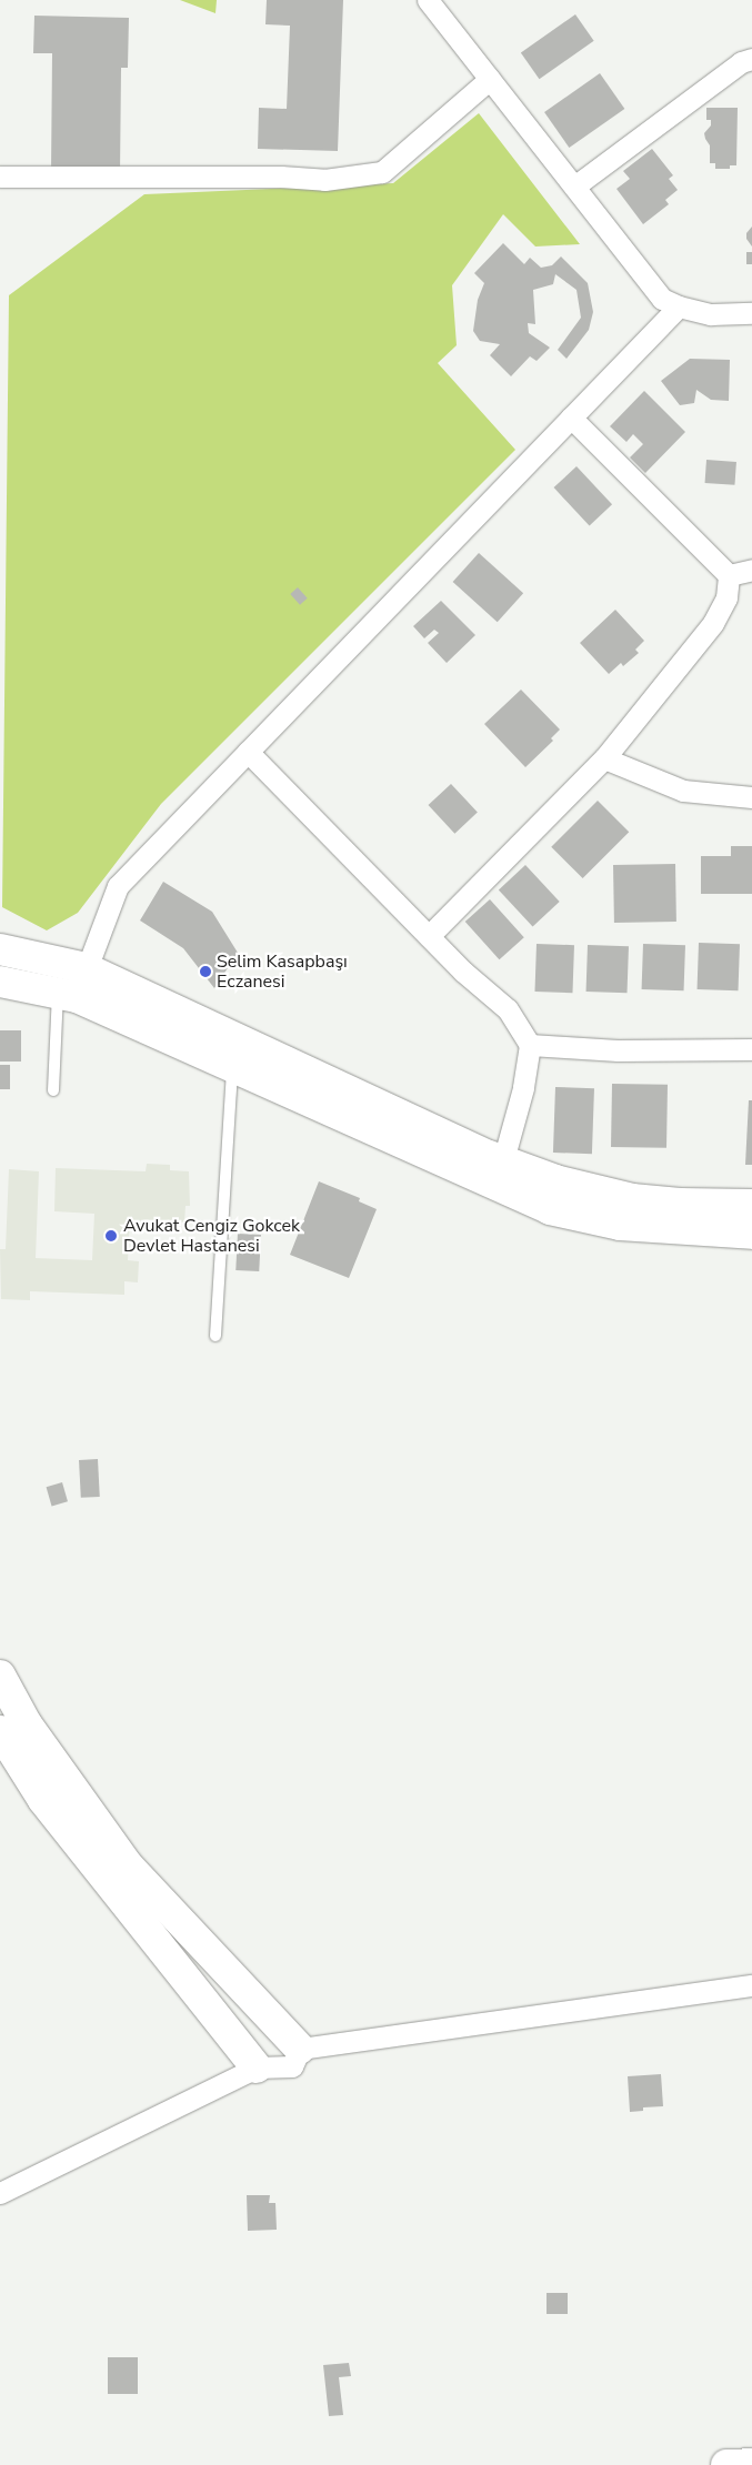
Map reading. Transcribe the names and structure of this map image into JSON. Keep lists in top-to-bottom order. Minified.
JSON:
{"places":["Selim Kasapbaşı Eczanesi","Avukat Cengiz Gokcek Devlet Hastanesi"]}
